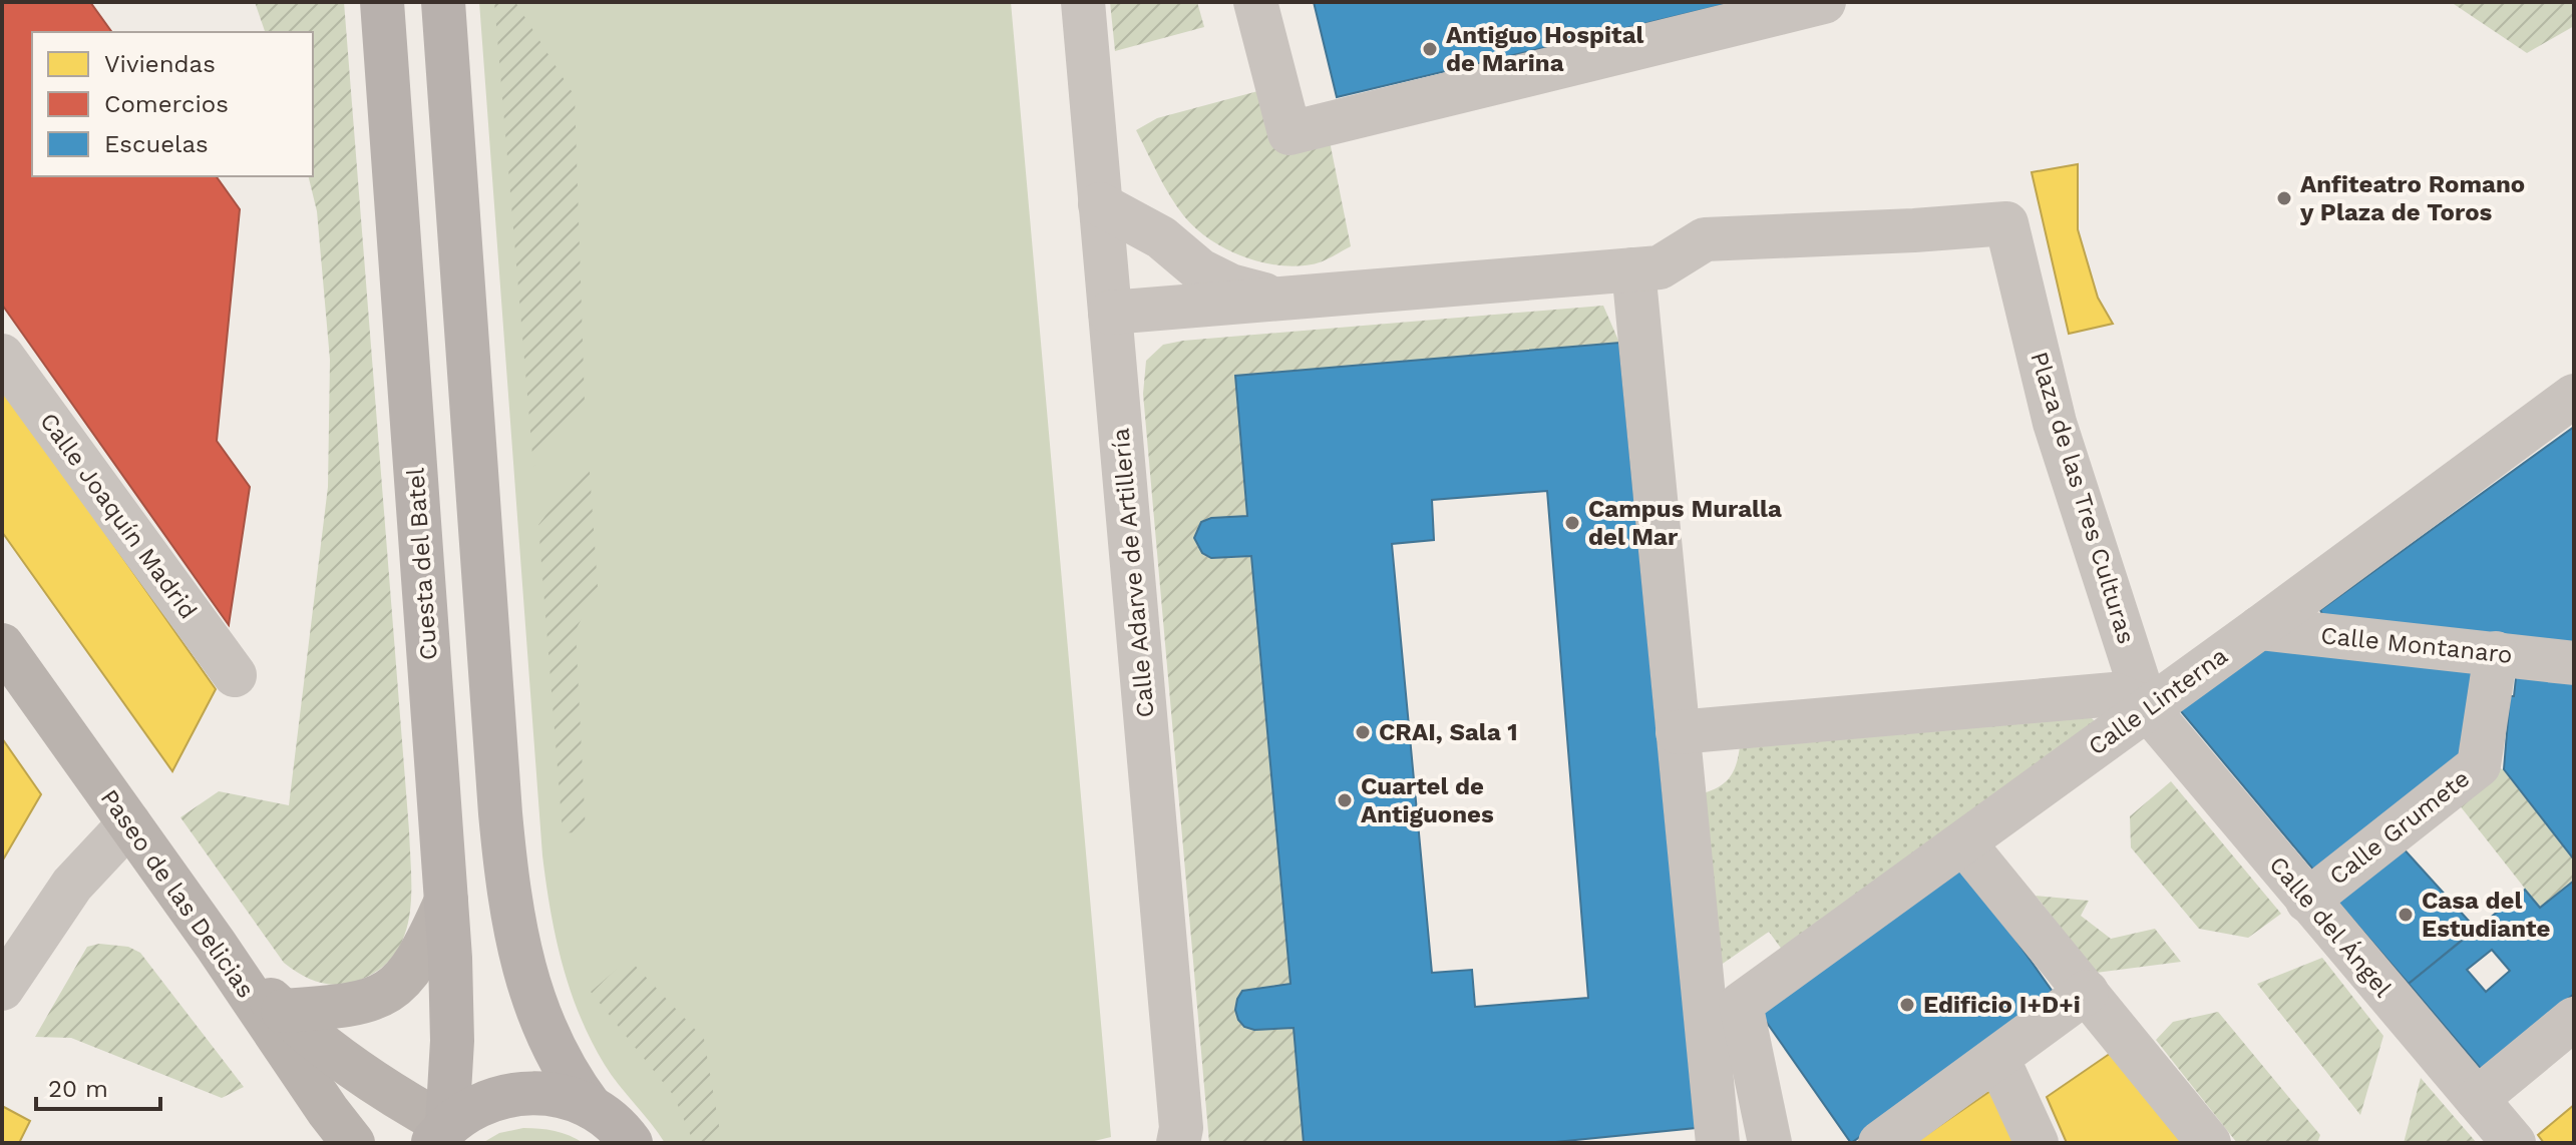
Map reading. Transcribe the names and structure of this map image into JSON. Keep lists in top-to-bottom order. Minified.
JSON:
{"streets":{"main road":["Cuesta del Batel"],"street":["Plaza de las Tres Culturas","Calle Joaquín Madrid","Calle Adarve de Artillería","Calle Montanaro","Calle Linterna","Calle Grumete","Paseo de las Delicias","Calle del Ángel"]},"crossings":[["Plaza de las Tres Culturas","Calle Linterna"],["Plaza de las Tres Culturas","Calle del Ángel"],["Cuesta del Batel","Paseo de las Delicias"],["Calle Montanaro","Calle Linterna"],["Calle Montanaro","Calle Grumete"],["Calle Linterna","Calle del Ángel"],["Calle Grumete","Calle del Ángel"]],"places":["Antiguo Hospital de Marina","Anfiteatro Romano y Plaza de Toros","Campus Muralla del Mar","CRAI, Sala 1","Cuartel de Antiguones","Casa del Estudiante","Edificio I+D+i"],"legend":["Viviendas","Comercios","Escuelas"],"scale_bar":"20 m"}
